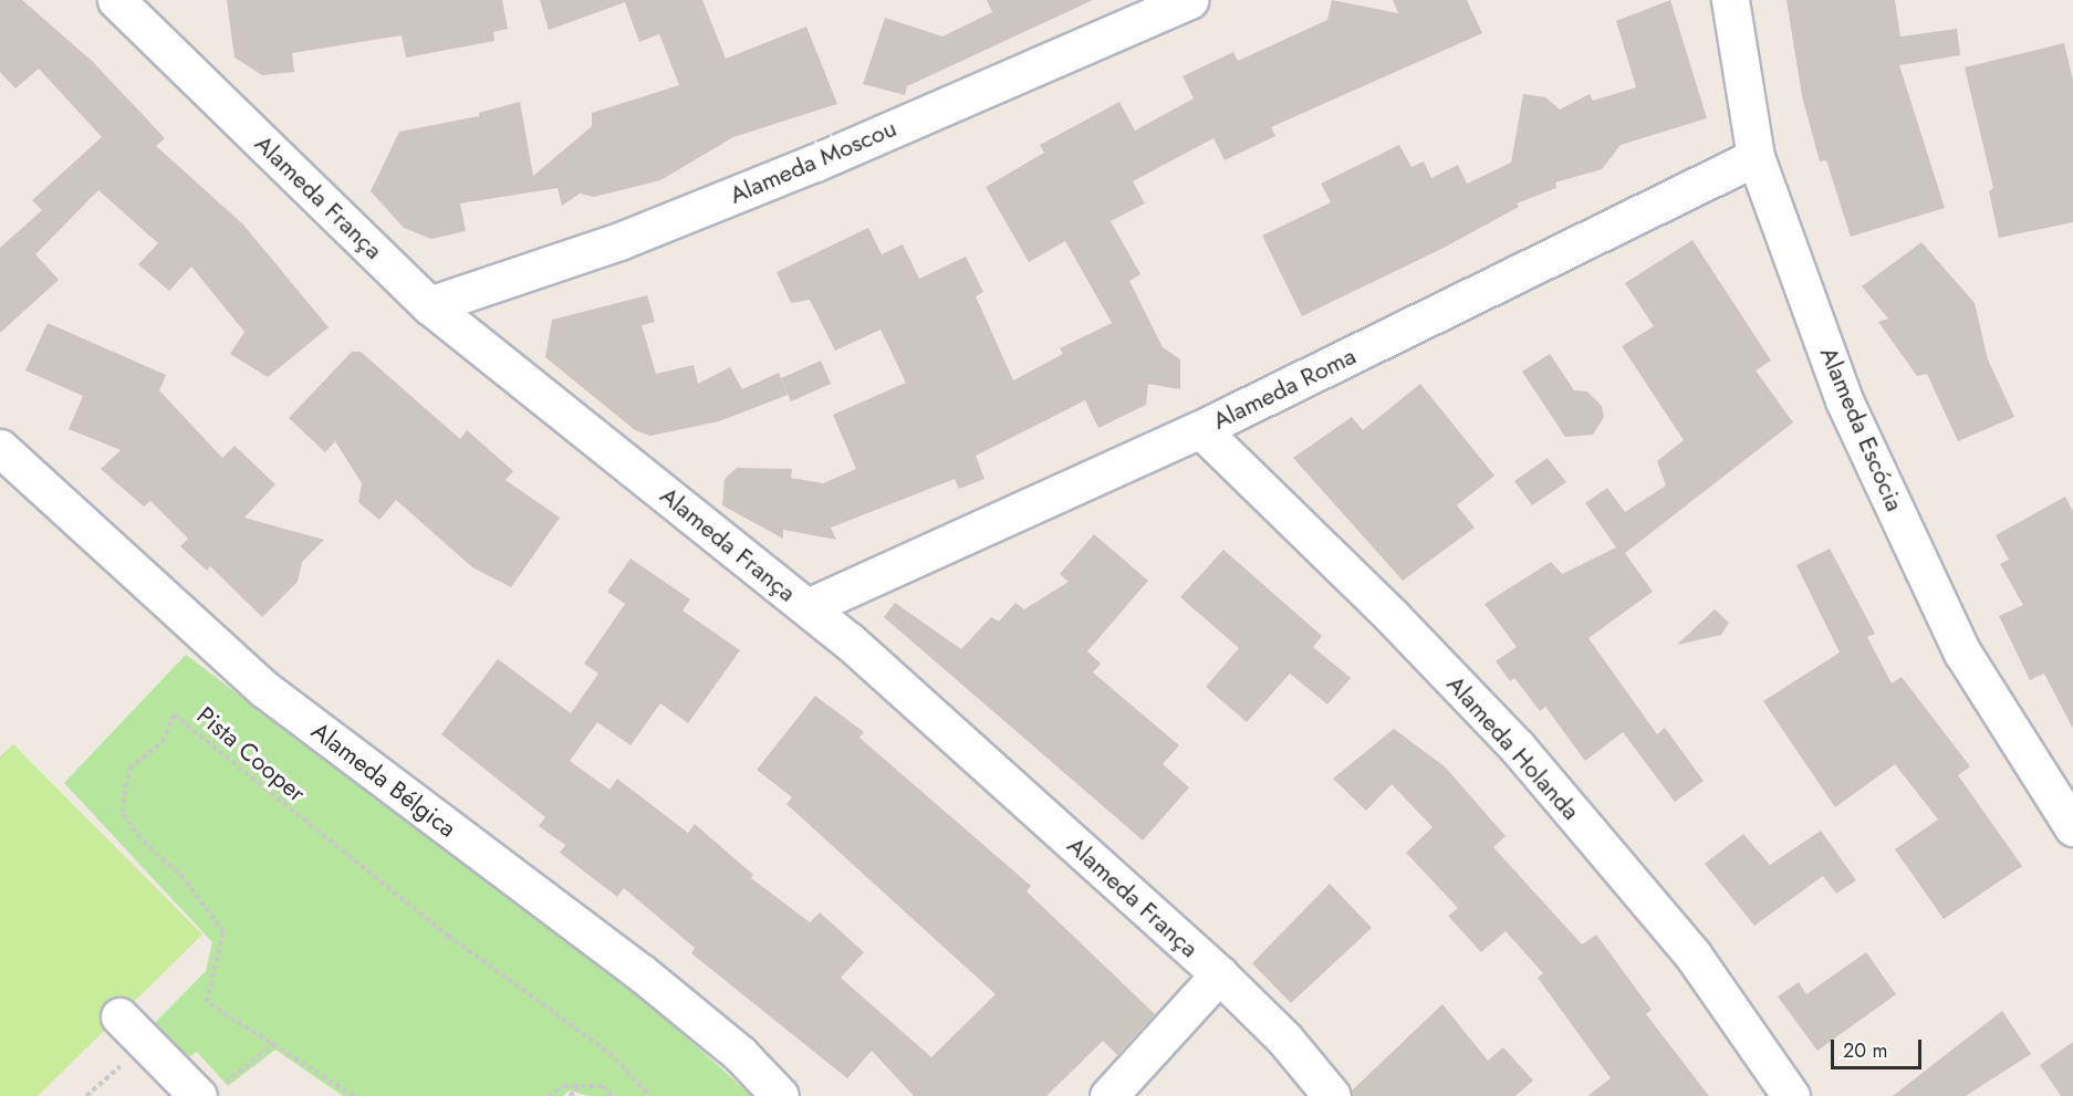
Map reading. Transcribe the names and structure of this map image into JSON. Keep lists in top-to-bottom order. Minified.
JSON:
{"streets":{"street":["Alameda Moscou","Alameda França","Alameda Roma","Alameda Escócia","Alameda Holanda","Alameda Bélgica"],"path":["Pista Cooper"]},"crossings":[["Alameda Moscou","Alameda França"],["Alameda França","Alameda Roma"],["Alameda Roma","Alameda Escócia"],["Alameda Roma","Alameda Holanda"]],"scale_bar":"20 m"}
